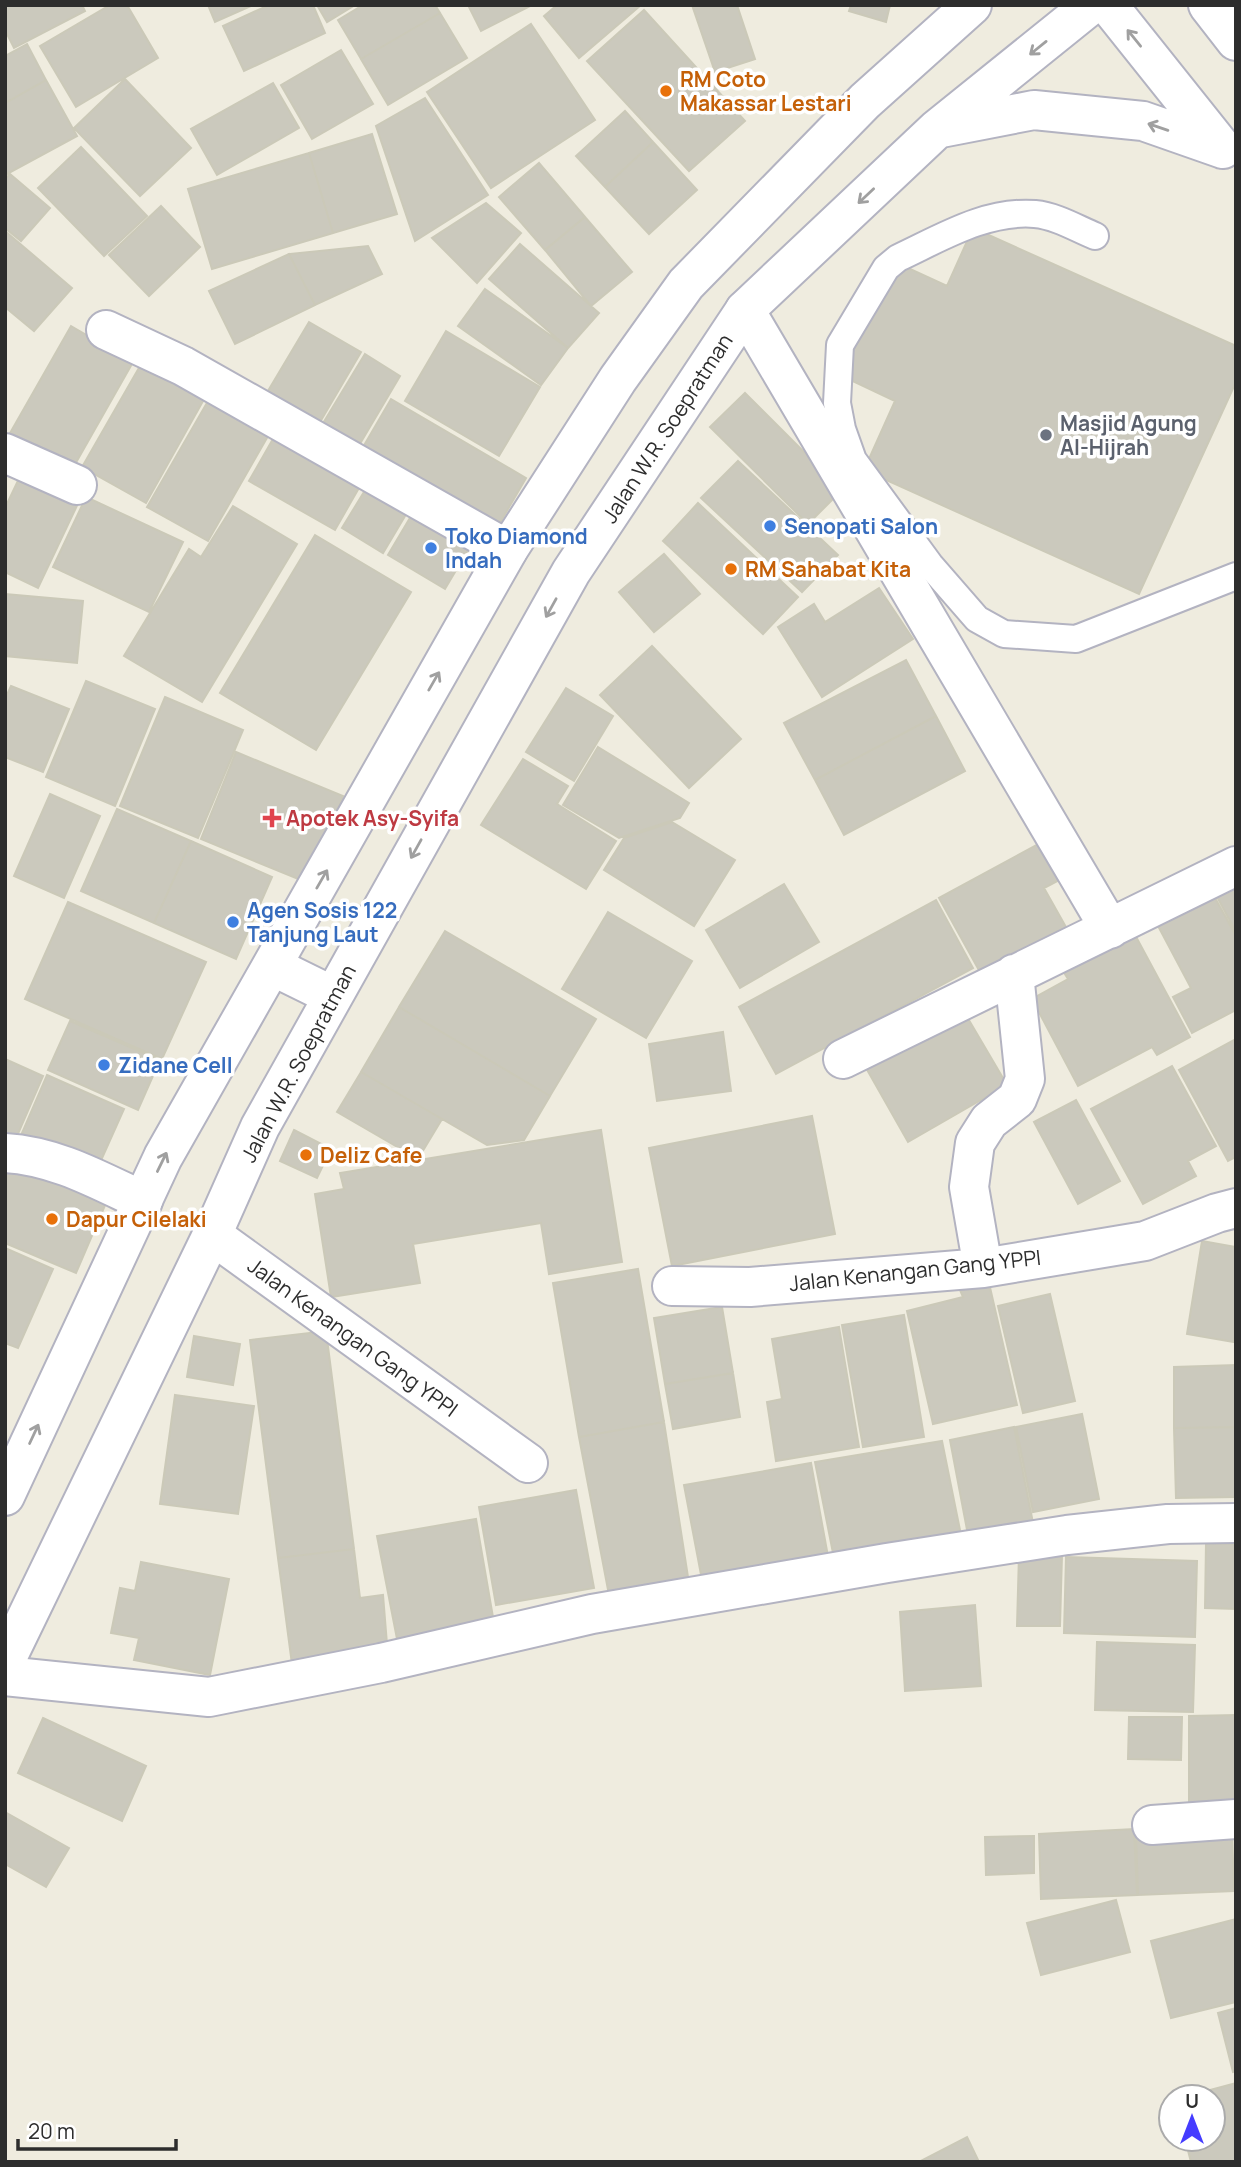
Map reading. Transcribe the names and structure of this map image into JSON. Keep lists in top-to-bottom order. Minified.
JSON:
{"streets":{"street":["Jalan W.R. Soepratman","Jalan Kenangan Gang YPPI"]},"crossings":[["Jalan W.R. Soepratman","Jalan Kenangan Gang YPPI"]],"places":{"other":["RM Coto Makassar Lestari","Masjid Agung Al-Hijrah","Senopati Salon","Toko Diamond Indah","RM Sahabat Kita","Agen Sosis 122 Tanjung Laut","Zidane Cell","Deliz Cafe","Dapur Cilelaki"],"health":["Apotek Asy-Syifa"]},"scale_bar":"20 m","north":"top"}
